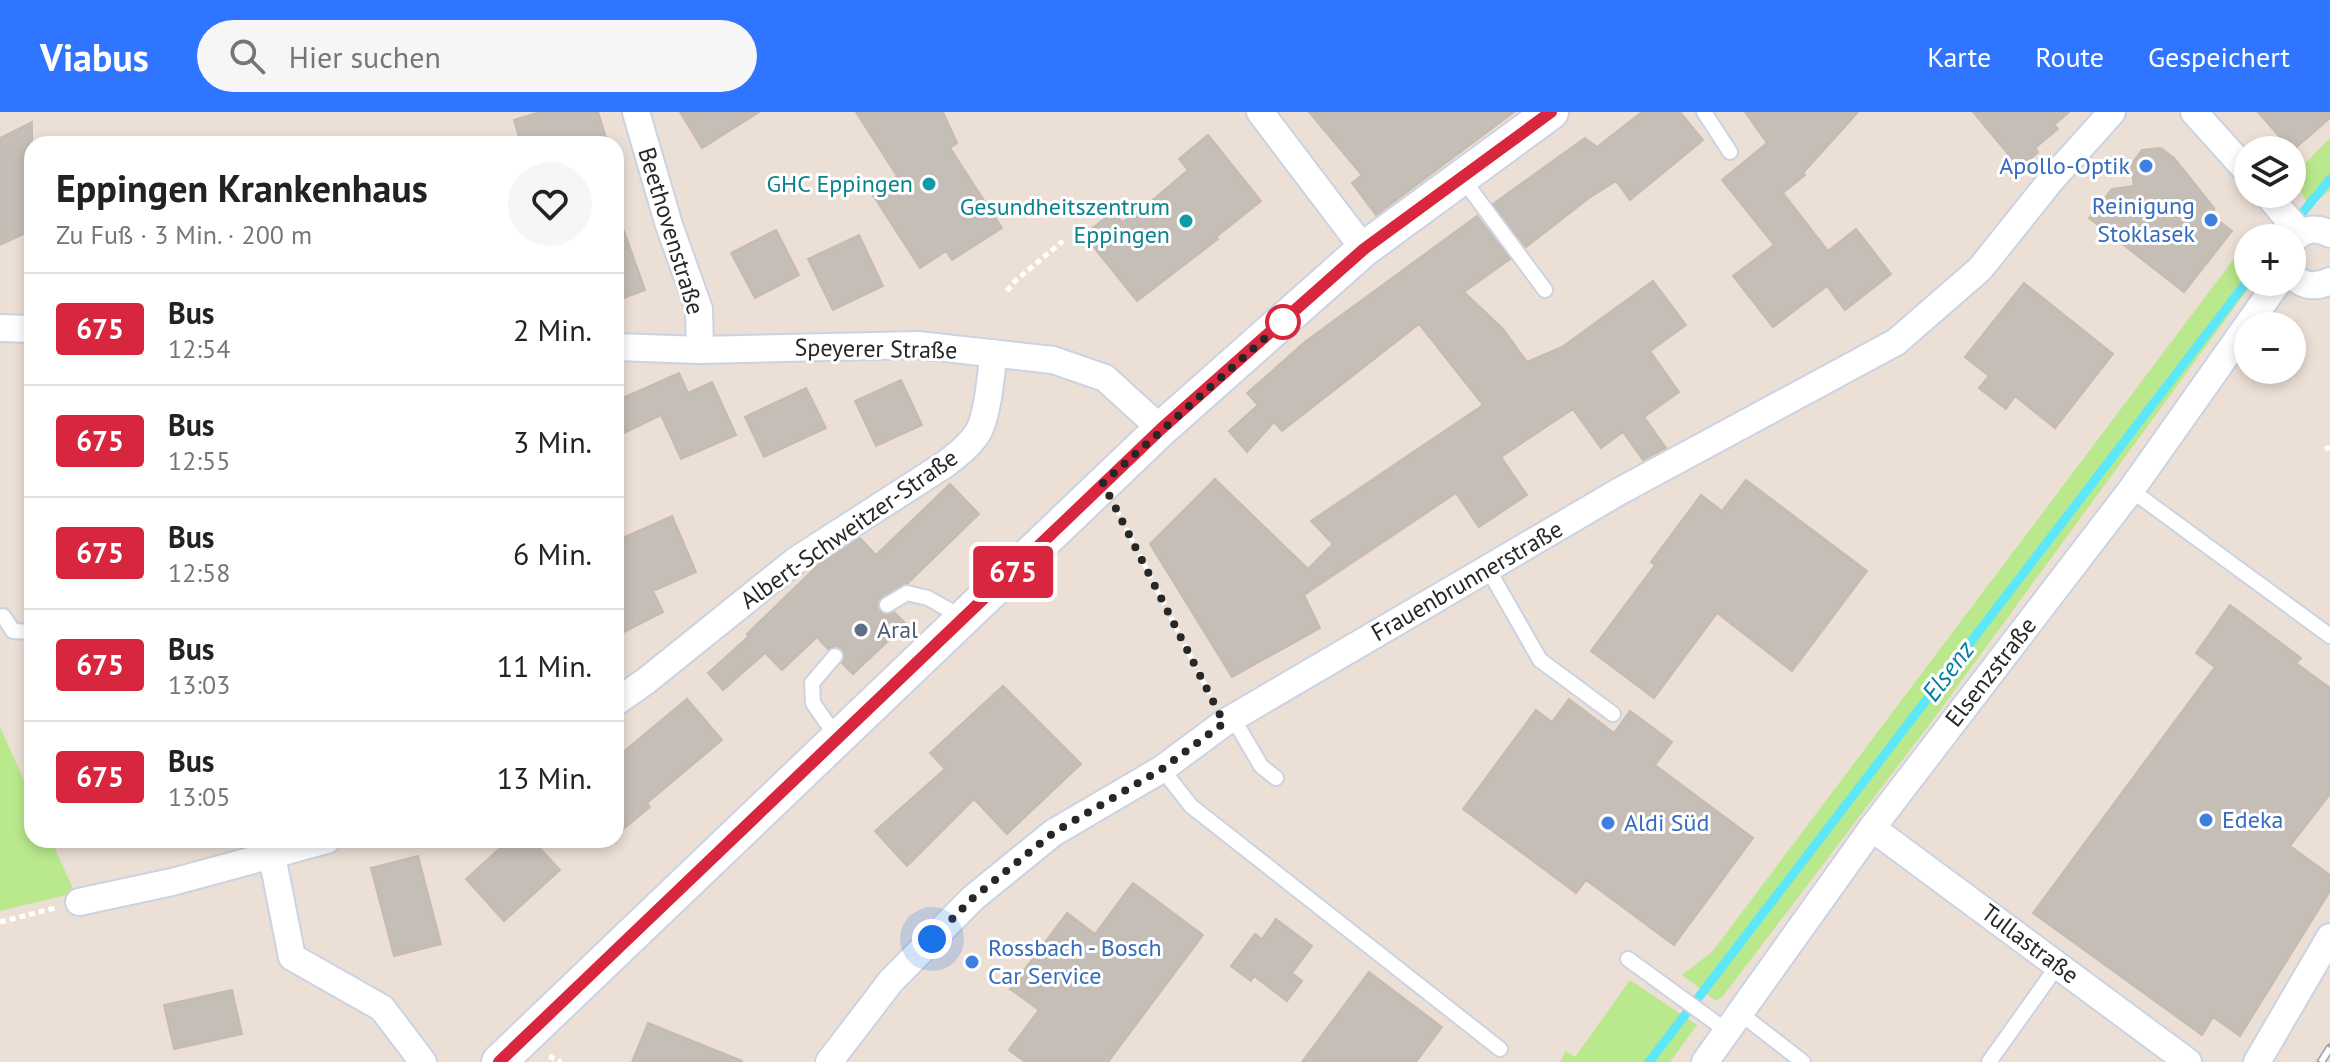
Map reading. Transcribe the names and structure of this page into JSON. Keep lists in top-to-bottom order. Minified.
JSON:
{"streets":{"street":["Beethovenstraße","Speyerer Straße","Albert-Schweitzer-Straße","Frauenbrunnerstraße","Elsenzstraße","Tullastraße"]},"crossings":[["Beethovenstraße","Speyerer Straße"],["Speyerer Straße","Albert-Schweitzer-Straße"],["Elsenzstraße","Tullastraße"]],"water":["Elsenz"],"places":["Apollo-Optik","GHC Eppingen","Reinigung Stoklasek","Gesundheitszentrum Eppingen","Aral","Edeka","Aldi Süd","Rossbach - Bosch Car Service"],"lines":["bus line 675"],"page":{"header":"Viabus","search":"Hier suchen","nav":["Karte","Route","Gespeichert"],"on_map":"675","map_buttons":["+","−"],"heading":["Eppingen Krankenhaus","Zu Fuß · 3 Min. · 200 m"],"list":[{"mark":"675","name":"Bus","note":"12:54","value":"2 Min."},{"mark":"675","name":"Bus","note":"12:55","value":"3 Min."},{"mark":"675","name":"Bus","note":"12:58","value":"6 Min."},{"mark":"675","name":"Bus","note":"13:03","value":"11 Min."},{"mark":"675","name":"Bus","note":"13:05","value":"13 Min."}]}}
